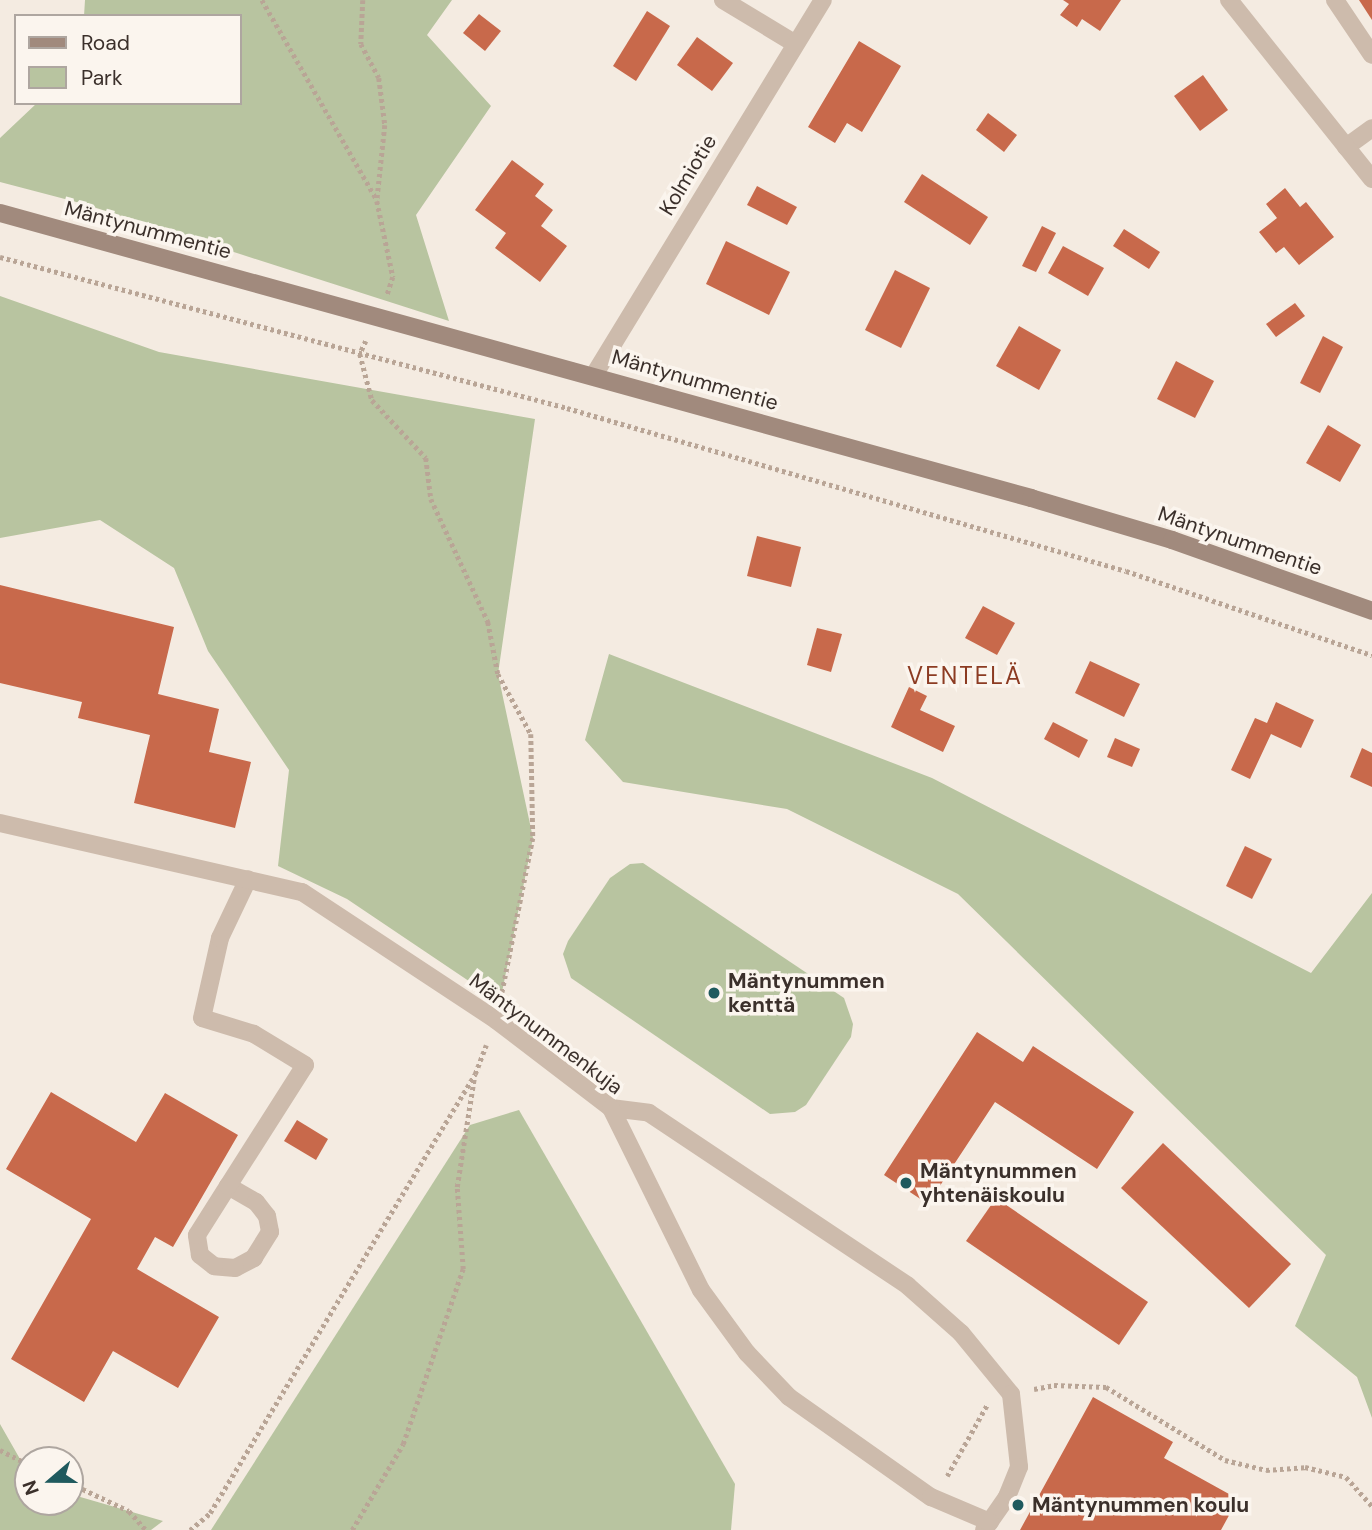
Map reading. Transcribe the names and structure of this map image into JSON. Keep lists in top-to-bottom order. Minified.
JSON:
{"streets":{"street":["Kolmiotie","Mäntynummentie","Mäntynummenkuja"]},"crossings":[["Kolmiotie","Mäntynummentie"]],"districts":["VENTELÄ"],"places":["Mäntynummen kenttä","Mäntynummen yhtenäiskoulu","Mäntynummen koulu"],"legend":["Road","Park"],"north":"left"}
